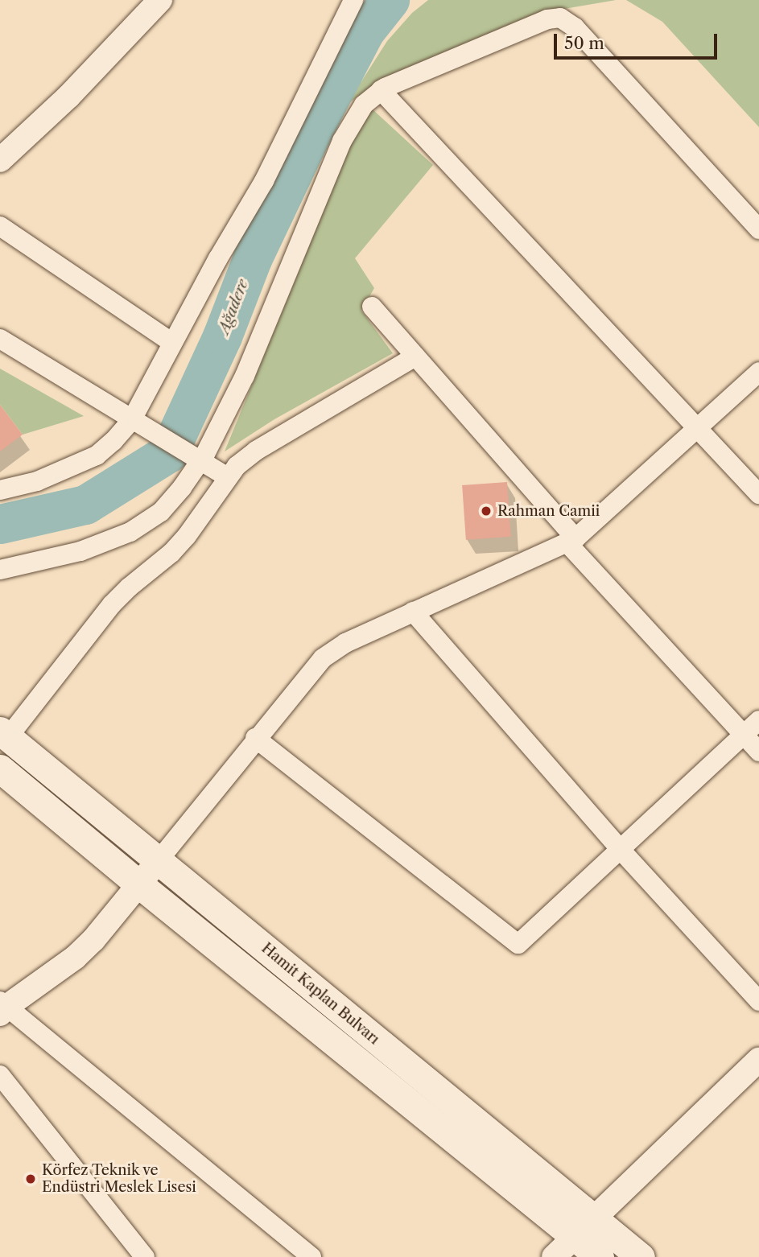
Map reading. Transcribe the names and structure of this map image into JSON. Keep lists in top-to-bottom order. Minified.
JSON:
{"streets":{"main road":["Hamit Kaplan Bulvarı"]},"water":["Ağadere"],"places":["Rahman Camii","Körfez Teknik ve Endüstri Meslek Lisesi"],"scale_bar":"50 m"}
